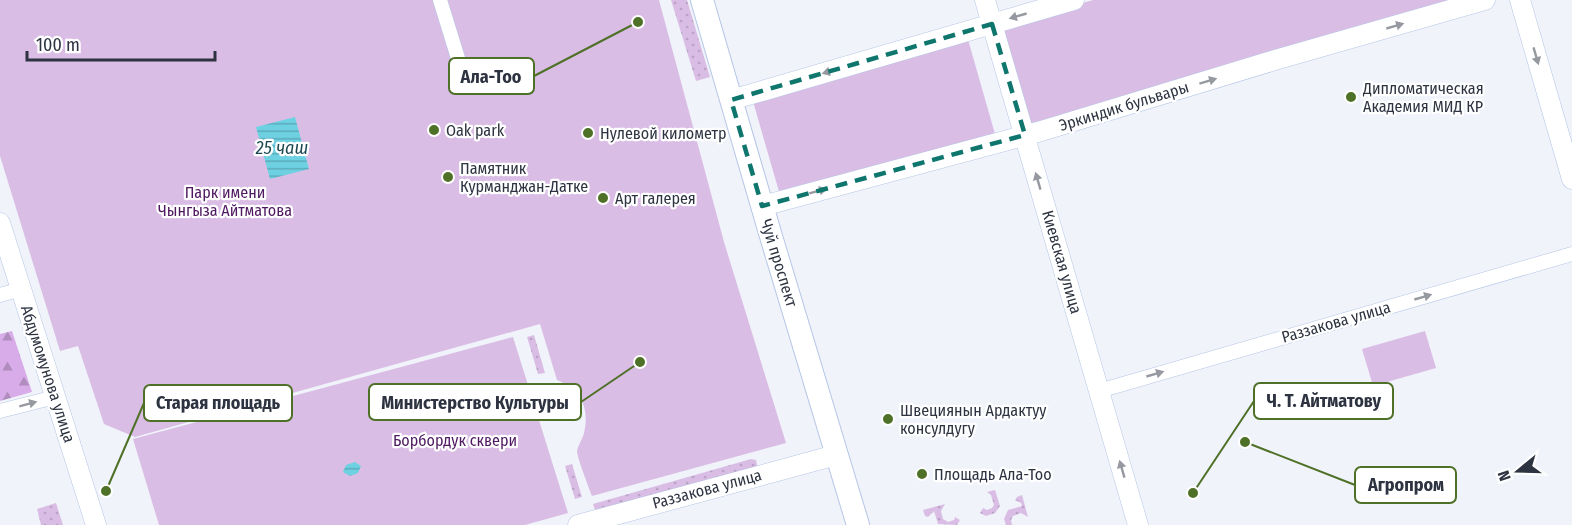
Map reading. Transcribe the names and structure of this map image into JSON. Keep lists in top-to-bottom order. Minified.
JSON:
{"streets":{"main road":["Чуй проспект"],"street":["Эркиндик бульвары","Киевская улица","Раззакова улица","Абдумомунова улица"]},"crossings":[["Эркиндик бульвары","Киевская улица"],["Эркиндик бульвары","Чуй проспект"],["Киевская улица","Раззакова улица"],["Чуй проспект","Раззакова улица"]],"one_way":["Киевская улица","Раззакова улица"],"water":["25 чаш"],"parks":["Парк имени Чынгыза Айтматова","Борбордук сквери"],"places":["Ала-Тоо","Дипломатическая Академия МИД КР","Oak park","Нулевой километр","Памятник Курманджан-Датке","Арт галерея","Министерство Культуры","Швециянын Ардактуу консулдугу","Агропром","Площадь Ала-Тоо","Старая площадь","Ч. Т. Айтматову"],"scale_bar":"100 m","north":"left"}
